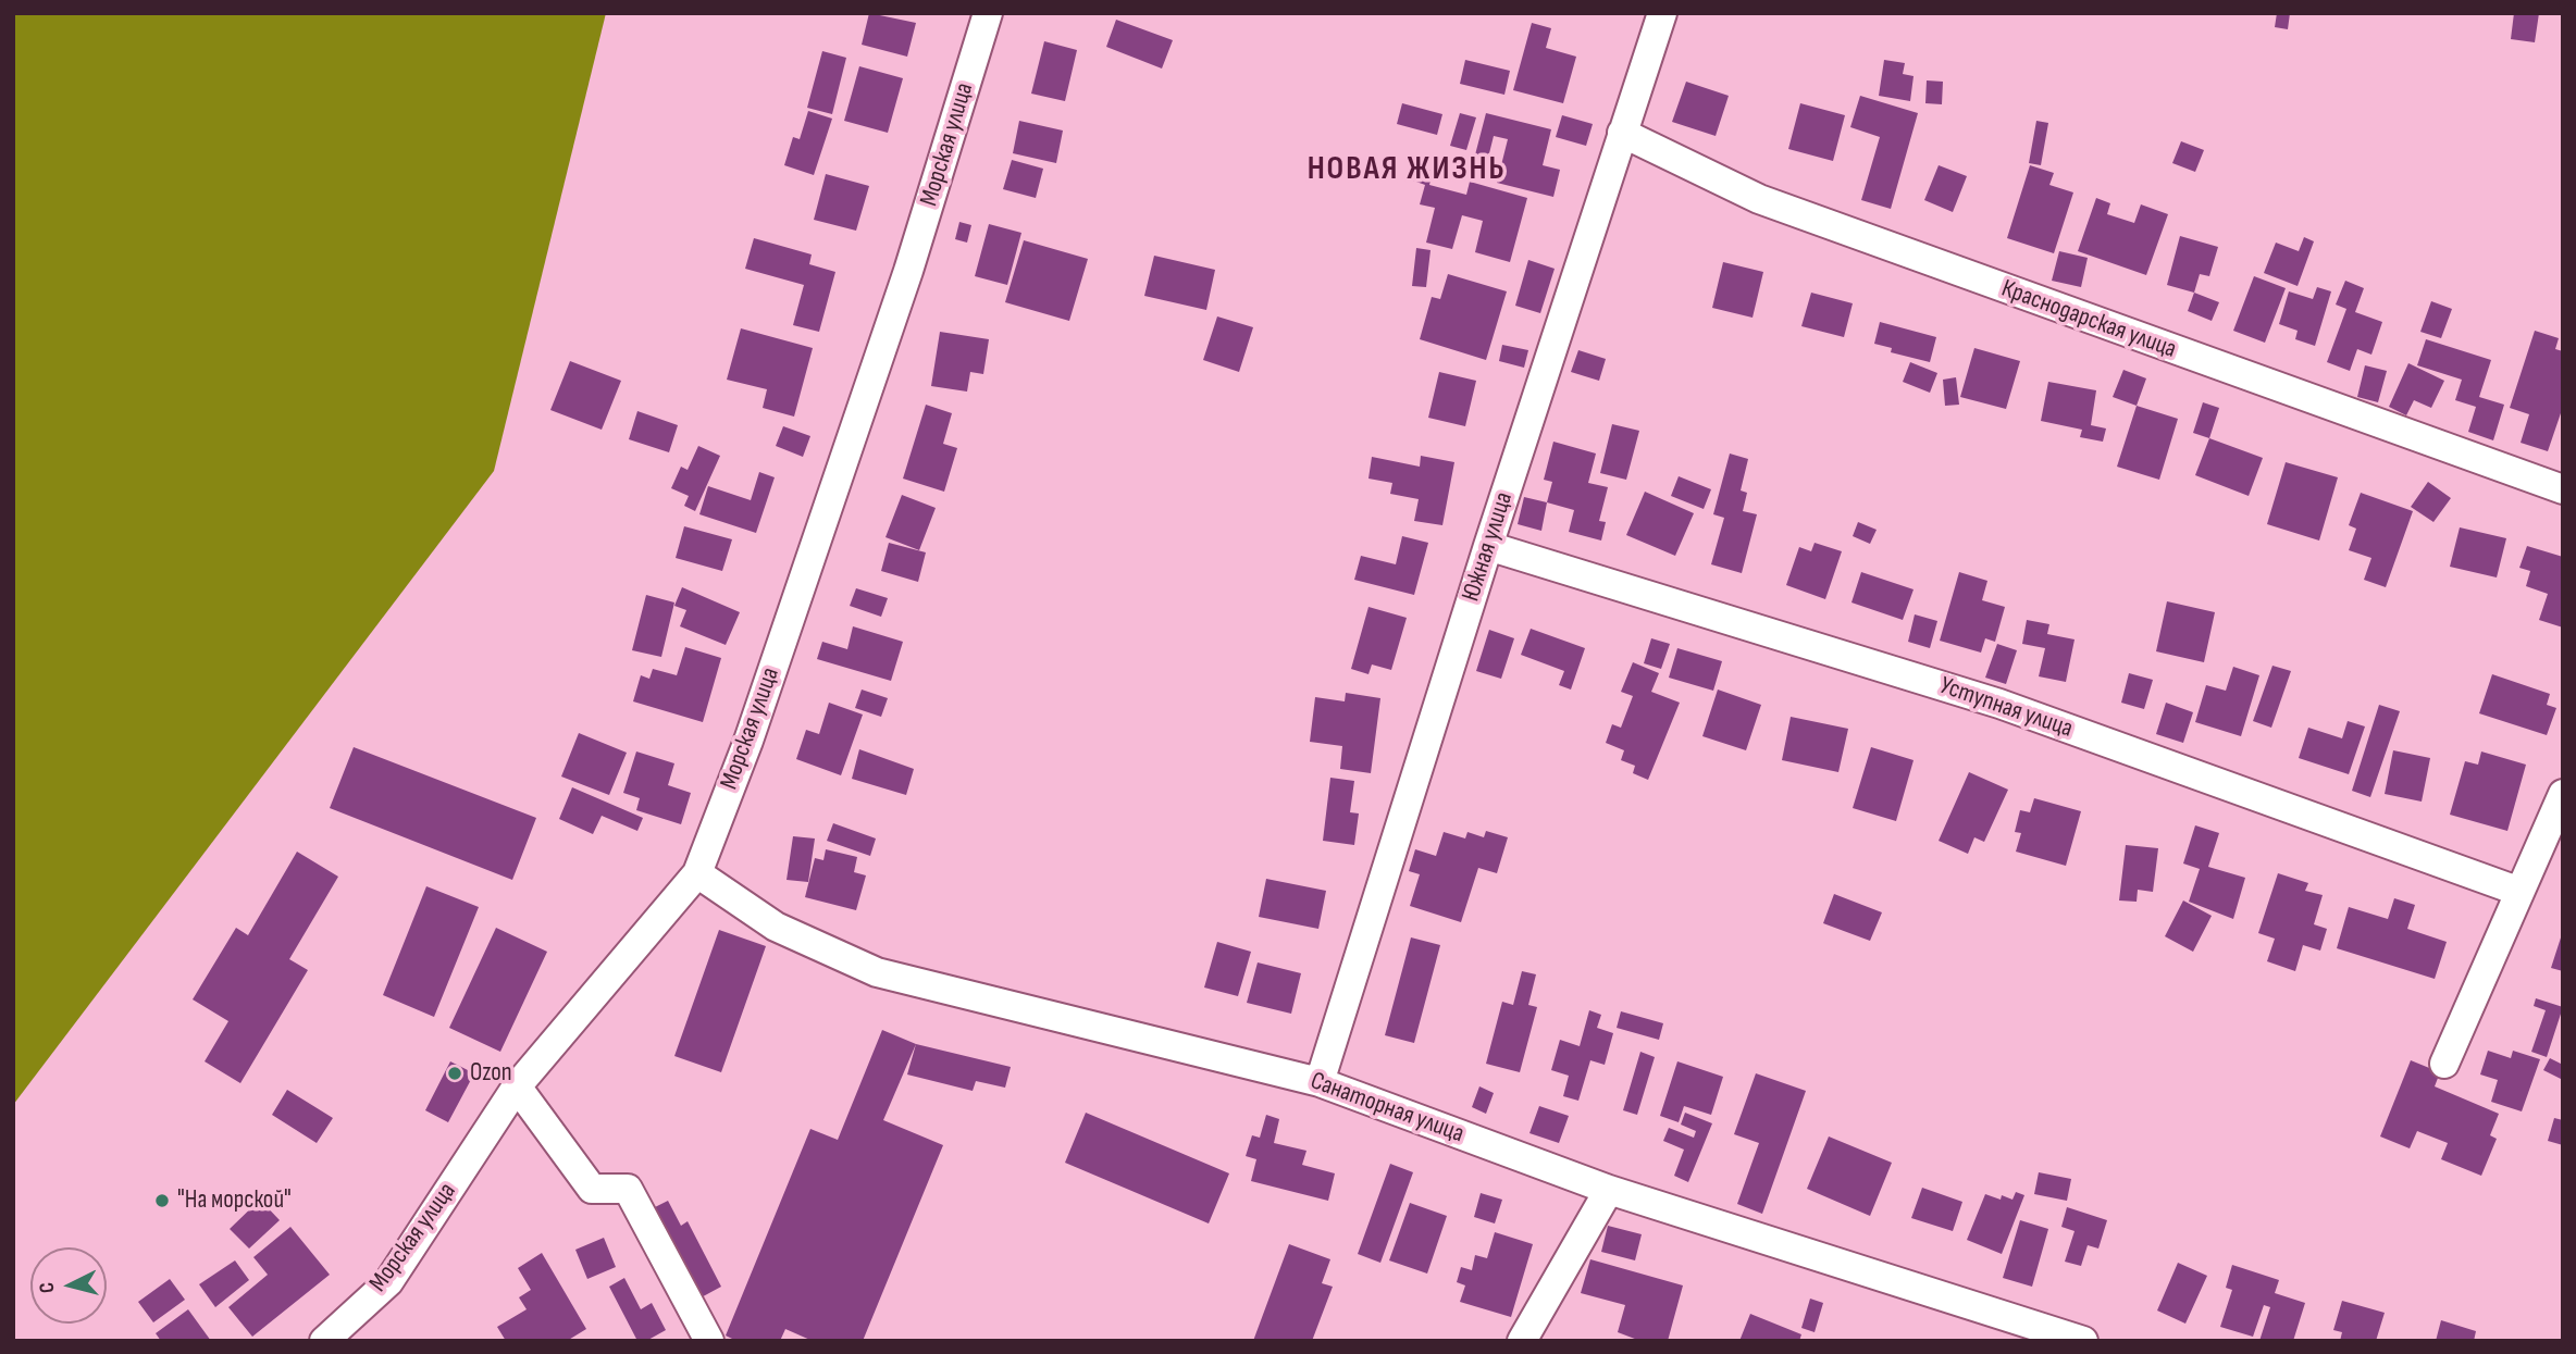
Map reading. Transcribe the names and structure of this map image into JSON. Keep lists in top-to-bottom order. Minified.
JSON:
{"streets":{"street":["Морская улица","Краснодарская улица","Южная улица","Уступная улица","Санаторная улица"]},"crossings":[["Морская улица","Санаторная улица"],["Краснодарская улица","Южная улица"],["Южная улица","Уступная улица"],["Южная улица","Санаторная улица"]],"districts":["НОВАЯ ЖИЗНЬ"],"places":["Ozon","\"На морской\""],"north":"left"}
